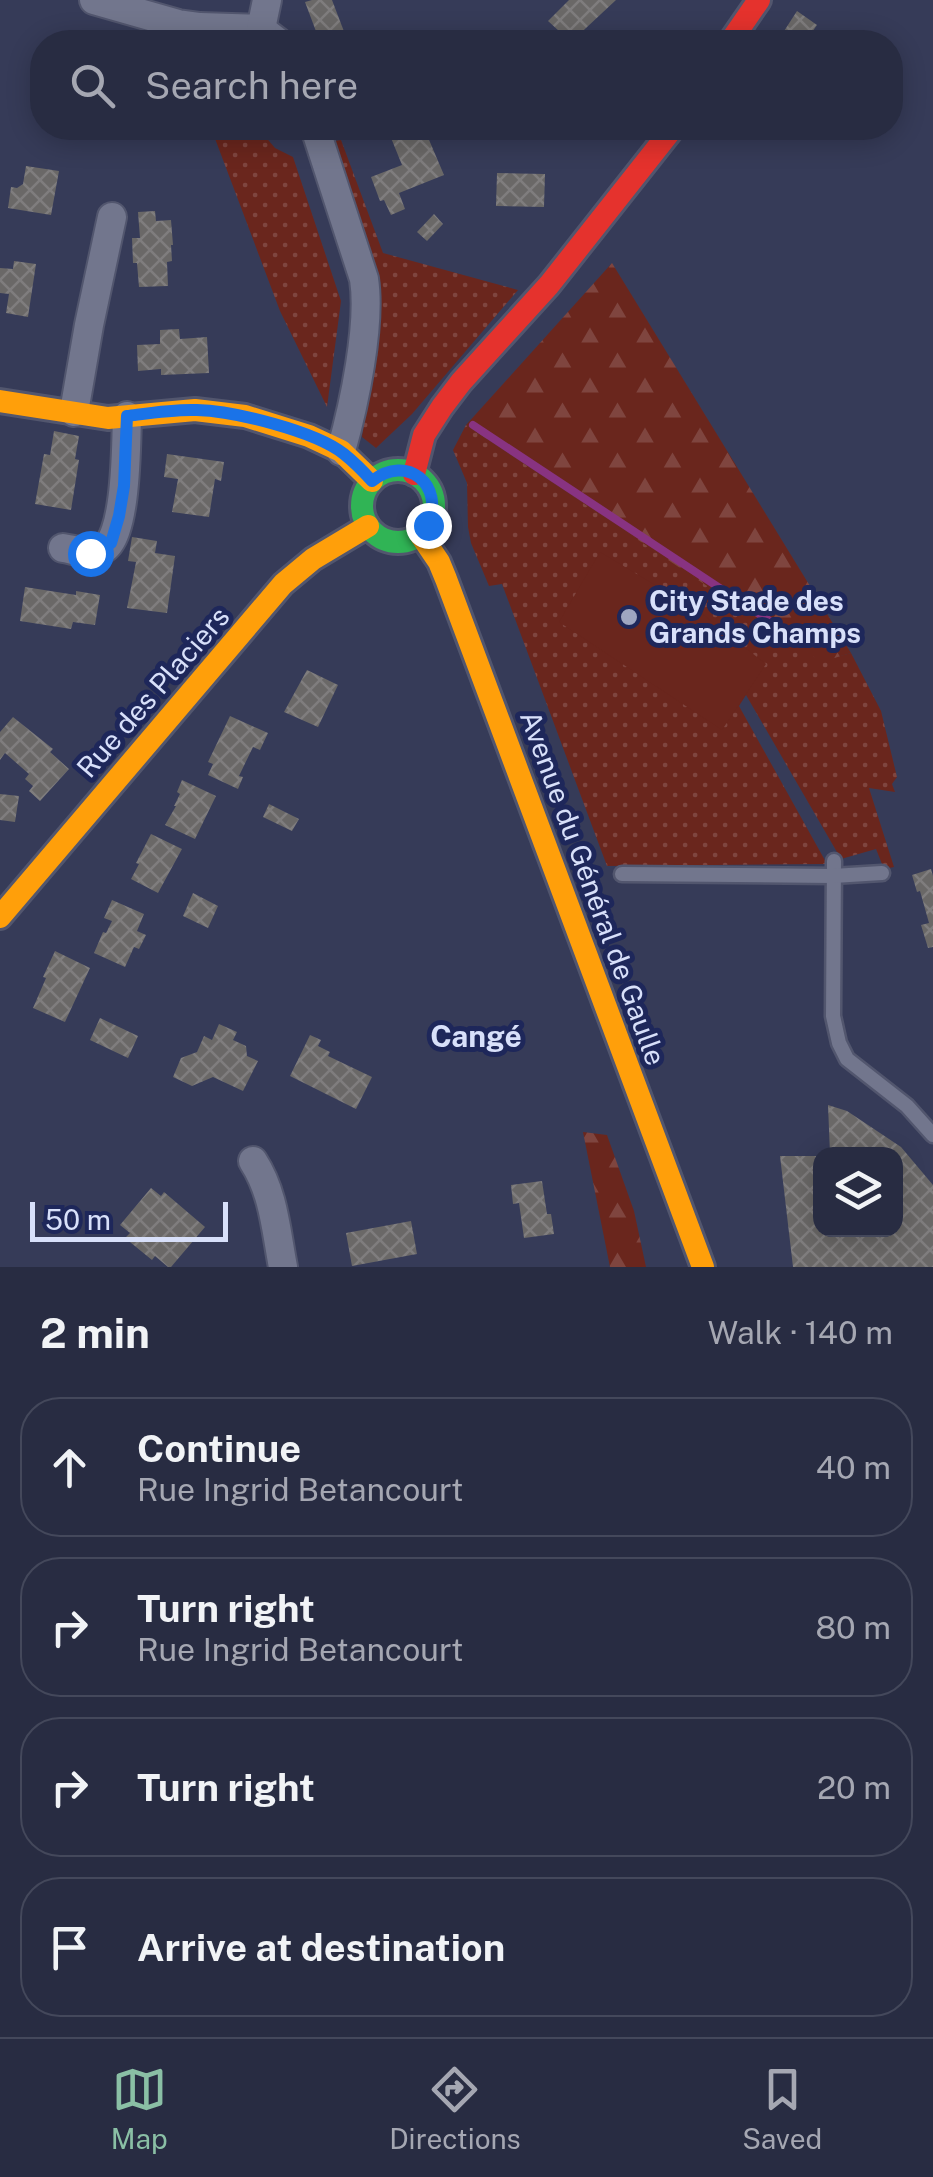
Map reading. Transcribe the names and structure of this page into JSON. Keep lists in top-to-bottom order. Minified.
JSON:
{"streets":{"street":["Rue des Placiers","Avenue du Général de Gaulle"]},"crossings":[["Rue des Placiers","Avenue du Général de Gaulle"]],"districts":["Cangé"],"places":["City Stade des Grands Champs"],"scale_bar":"50 m","page":{"search":"Search here","scale":"50 m","heading":["2 min","Walk · 140 m"],"list":[["Continue","Rue Ingrid Betancourt","40 m"],["Turn right","Rue Ingrid Betancourt","80 m"],["Turn right","20 m"],"Arrive at destination"],"nav":["Map","Directions","Saved"]}}
